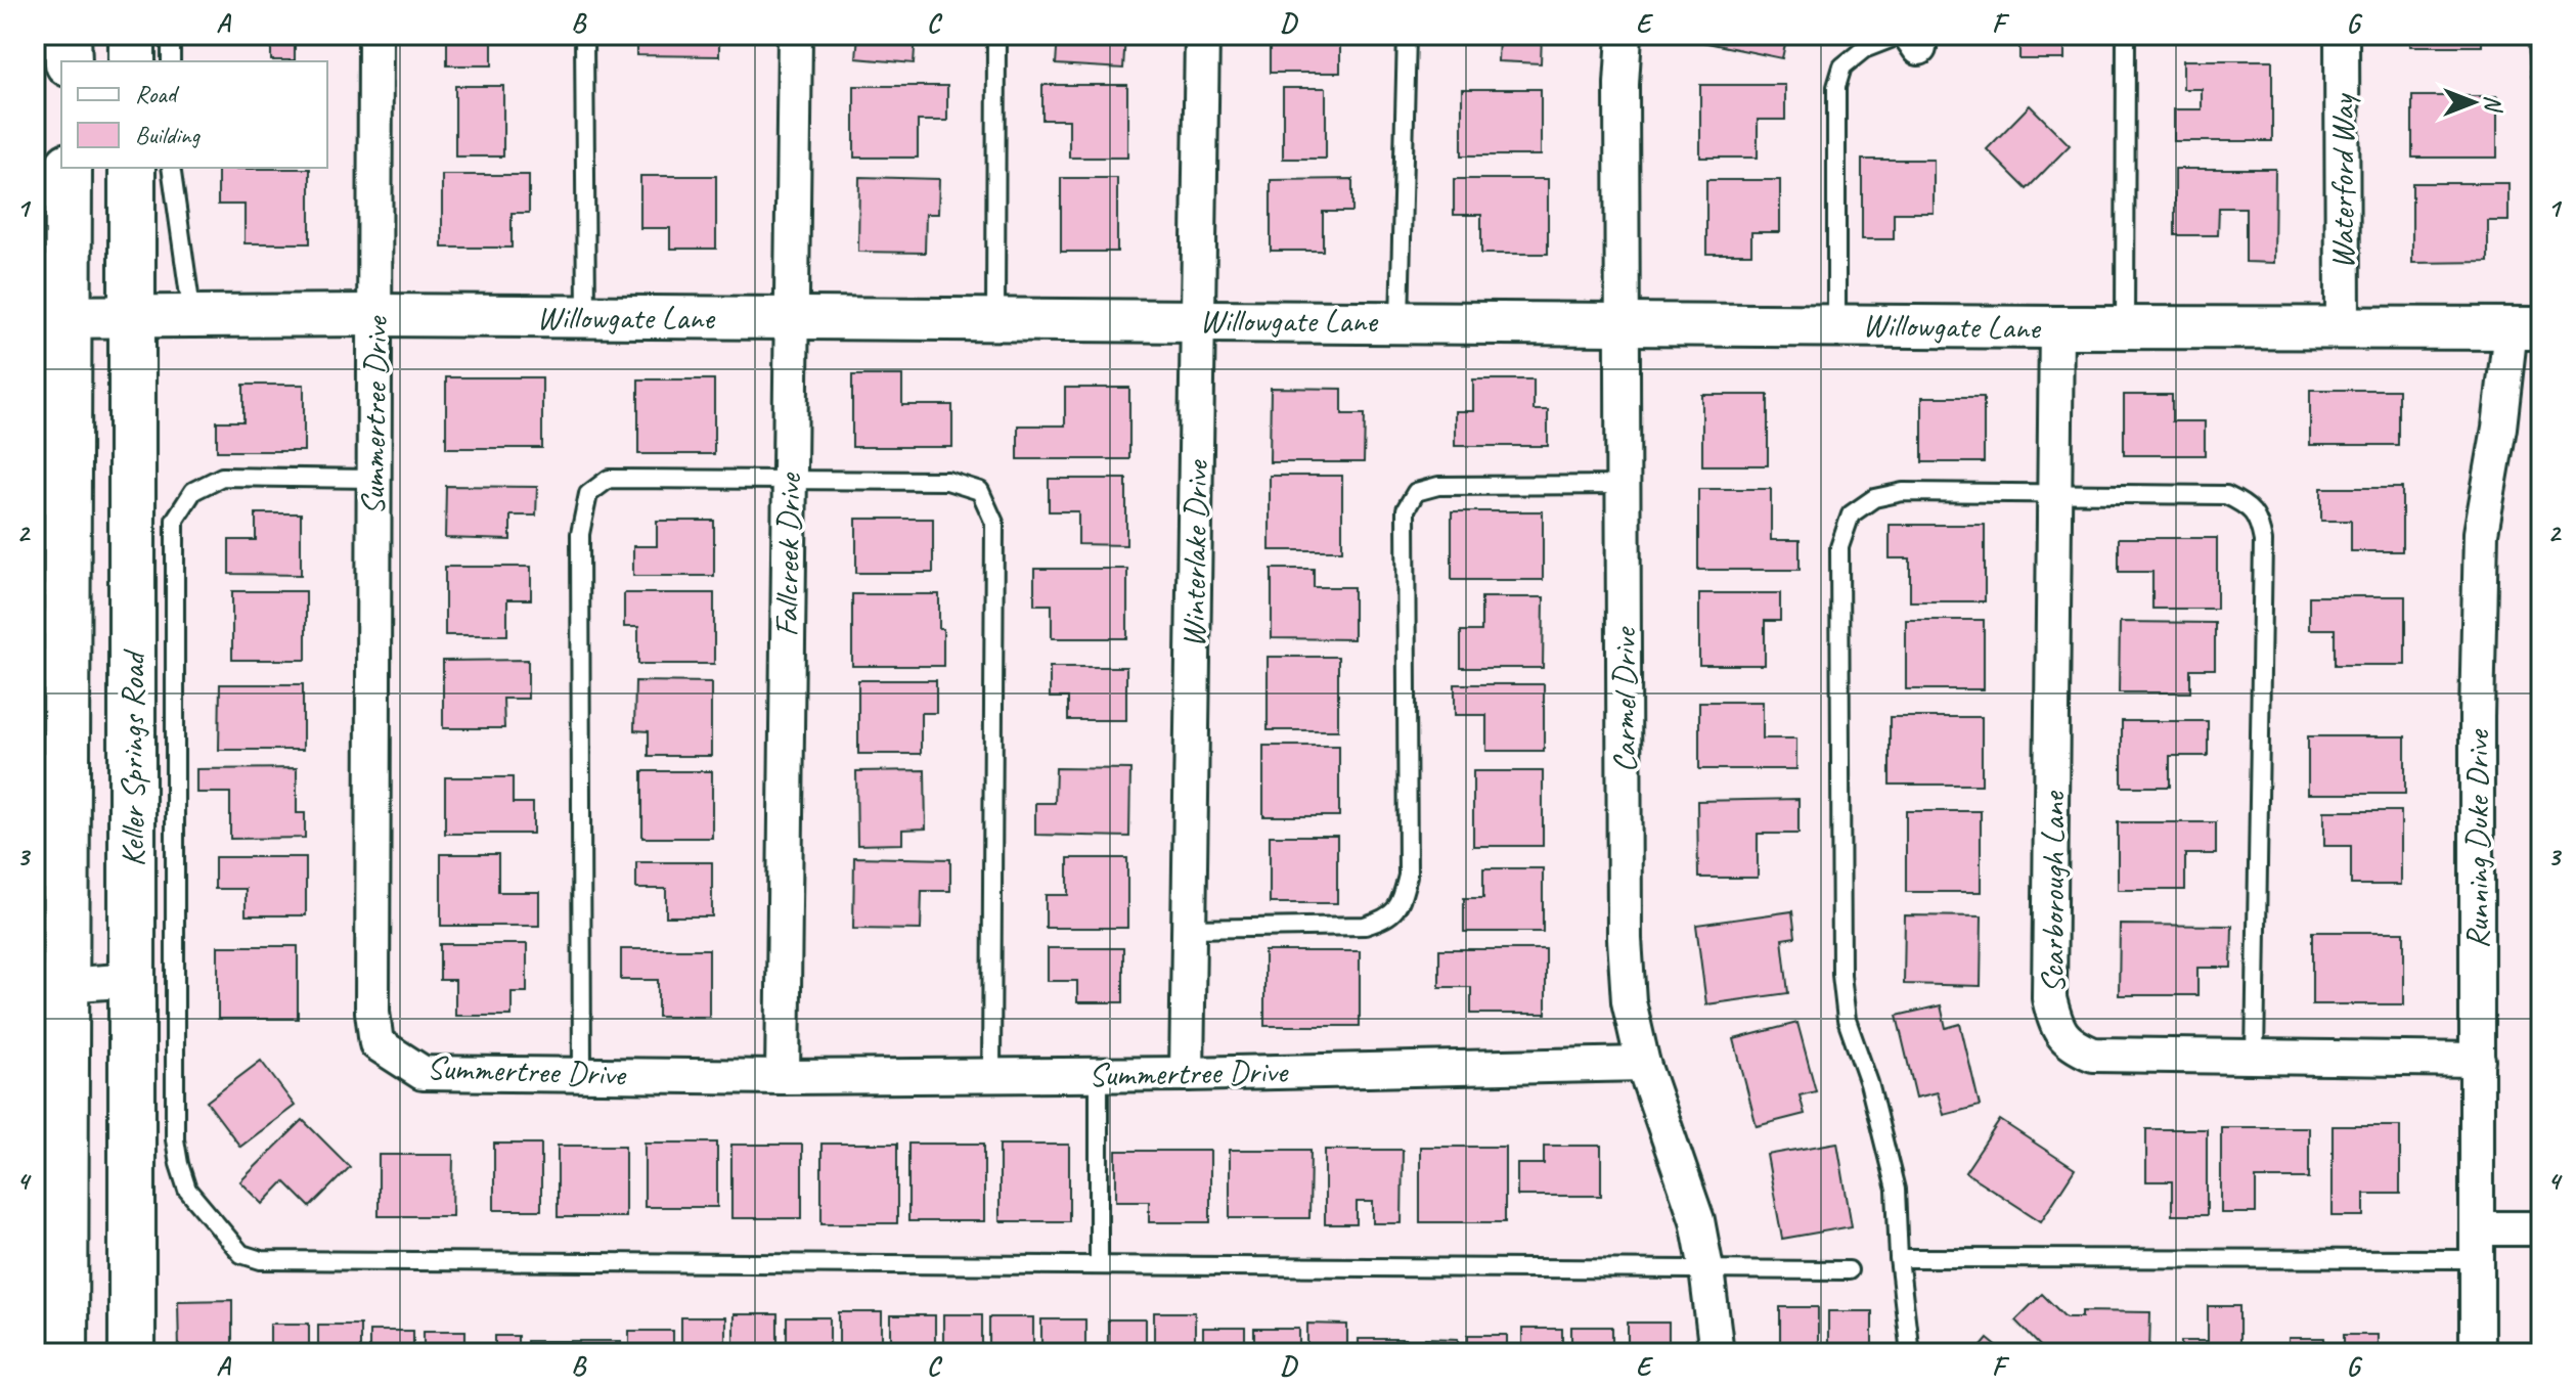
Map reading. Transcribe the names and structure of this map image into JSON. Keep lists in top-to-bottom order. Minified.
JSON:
{"streets":{"main road":["Keller Springs Road"],"street":["Waterford Way","Willowgate Lane","Summertree Drive","Winterlake Drive","Fallcreek Drive","Carmel Drive","Running Duke Drive","Scarborough Lane"]},"crossings":[["Waterford Way","Willowgate Lane"],["Willowgate Lane","Summertree Drive"],["Willowgate Lane","Winterlake Drive"],["Willowgate Lane","Fallcreek Drive"],["Willowgate Lane","Carmel Drive"],["Willowgate Lane","Keller Springs Road"],["Willowgate Lane","Running Duke Drive"],["Willowgate Lane","Scarborough Lane"],["Summertree Drive","Winterlake Drive"],["Summertree Drive","Fallcreek Drive"],["Summertree Drive","Carmel Drive"],["Running Duke Drive","Scarborough Lane"]],"legend":["Road","Building"],"north":"right","grid":{"columns":["A","B","C","D","E","F","G"],"rows":["1","2","3","4"]}}
